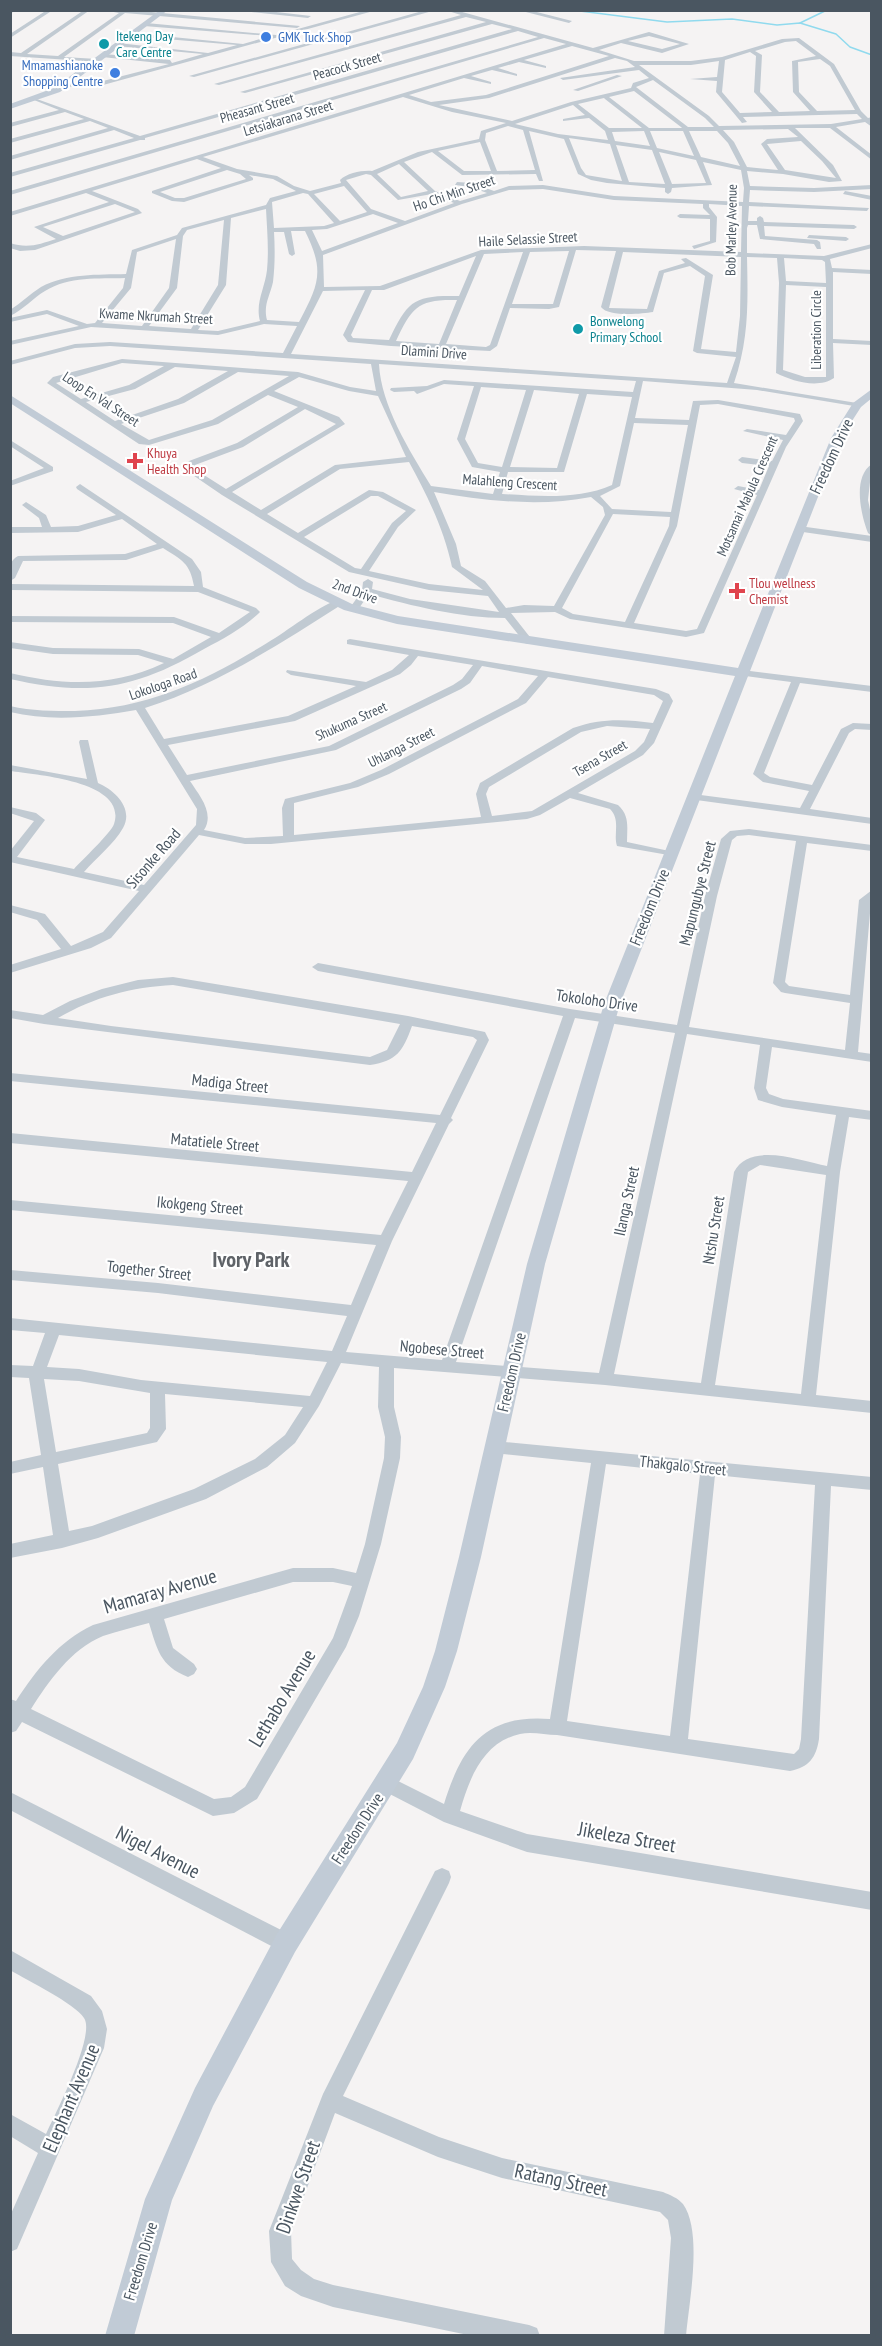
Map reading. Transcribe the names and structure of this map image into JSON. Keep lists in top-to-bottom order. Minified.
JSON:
{"streets":{"street":["Peacock Street","Pheasant Street","Letsiakarana Street","Ho Chi Min Street","Bob Marley Avenue","Haile Selassie Street","Kwame Nkrumah Street","Liberation Circle","Dlamini Drive","Loop En Val Street","Freedom Drive","Malahleng Crescent","Motsamai Mabula Crescent","2nd Drive","Lokologa Road","Shukuma Street","Uhlanga Street","Tsena Street","Sisonke Road","Mapungubye Street","Tokoloho Drive","Madiga Street","Matatiele Street","Ilanga Street","Ikokgeng Street","Ntshu Street","Together Street","Ngobese Street","Thakgalo Street","Mamaray Avenue","Lethabo Avenue","Jikeleza Street","Nigel Avenue","Elephant Avenue","Ratang Street","Dinkwe Street"]},"crossings":[["Ho Chi Min Street","Bob Marley Avenue"],["Bob Marley Avenue","Haile Selassie Street"],["Bob Marley Avenue","Dlamini Drive"],["Haile Selassie Street","Liberation Circle"],["Dlamini Drive","Freedom Drive"],["Dlamini Drive","Malahleng Crescent"],["Freedom Drive","2nd Drive"],["Freedom Drive","Tokoloho Drive"],["Freedom Drive","Ngobese Street"],["Freedom Drive","Thakgalo Street"],["Freedom Drive","Jikeleza Street"],["Freedom Drive","Nigel Avenue"],["2nd Drive","Lokologa Road"],["Lokologa Road","Sisonke Road"],["Shukuma Street","Tsena Street"],["Shukuma Street","Sisonke Road"],["Uhlanga Street","Tsena Street"],["Tsena Street","Sisonke Road"],["Mapungubye Street","Tokoloho Drive"],["Mapungubye Street","Ilanga Street"],["Tokoloho Drive","Ilanga Street"],["Ilanga Street","Ngobese Street"],["Ntshu Street","Ngobese Street"],["Ngobese Street","Lethabo Avenue"],["Mamaray Avenue","Lethabo Avenue"],["Ratang Street","Dinkwe Street"]],"districts":["Ivory Park"],"places":{"other":["GMK Tuck Shop","Itekeng Day Care Centre","Mmamashianoke Shopping Centre","Bonwelong Primary School"],"health":["Khuya Health Shop","Tlou wellness Chemist"]}}
